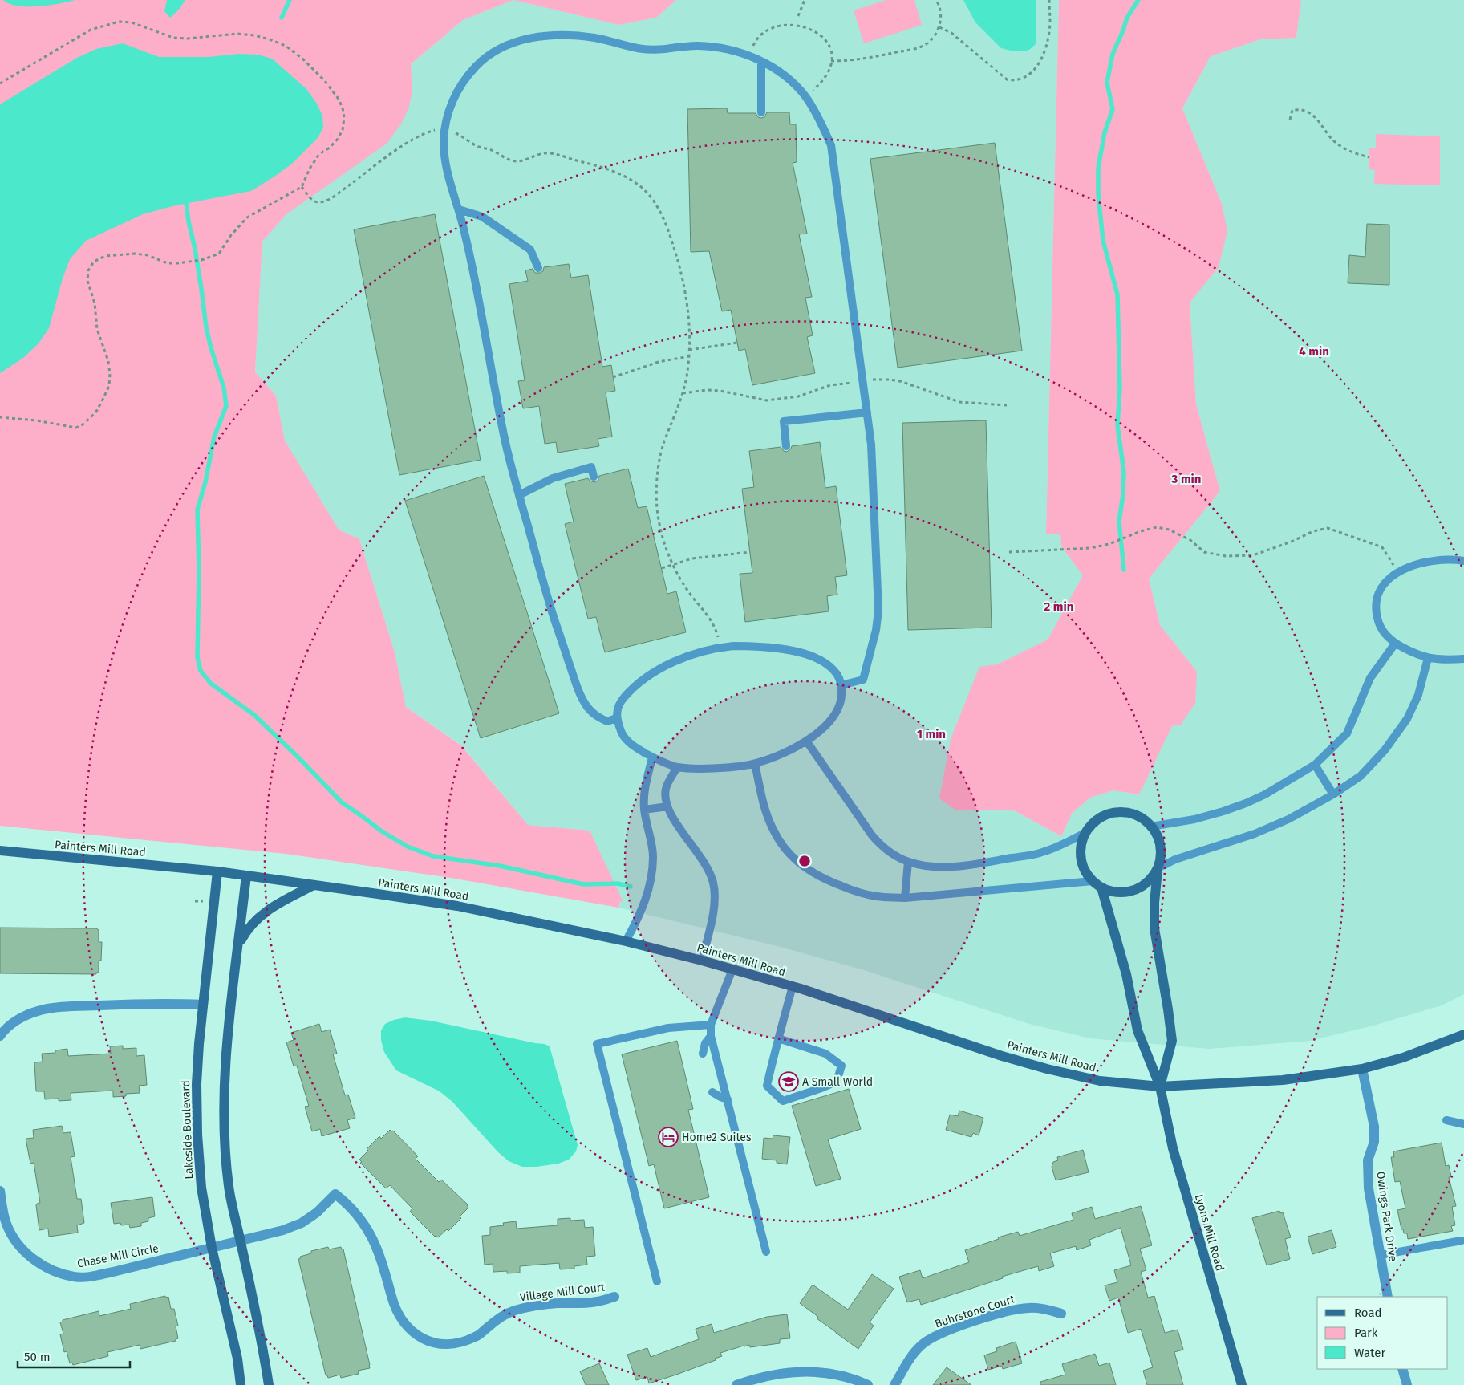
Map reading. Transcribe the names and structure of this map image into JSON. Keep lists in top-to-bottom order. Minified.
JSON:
{"streets":{"main road":["Painters Mill Road","Lakeside Boulevard","Lyons Mill Road"],"street":["Owings Park Drive","Chase Mill Circle","Village Mill Court","Buhrstone Court"]},"crossings":[["Painters Mill Road","Lakeside Boulevard"],["Painters Mill Road","Owings Park Drive"],["Painters Mill Road","Lyons Mill Road"],["Lakeside Boulevard","Chase Mill Circle"],["Chase Mill Circle","Village Mill Court"]],"places":{"school or university":["A Small World"],"hotel":["Home2 Suites"]},"legend":["Road","Park","Water"],"scale_bar":"50 m","rings":["4 min","3 min","2 min","1 min"]}
